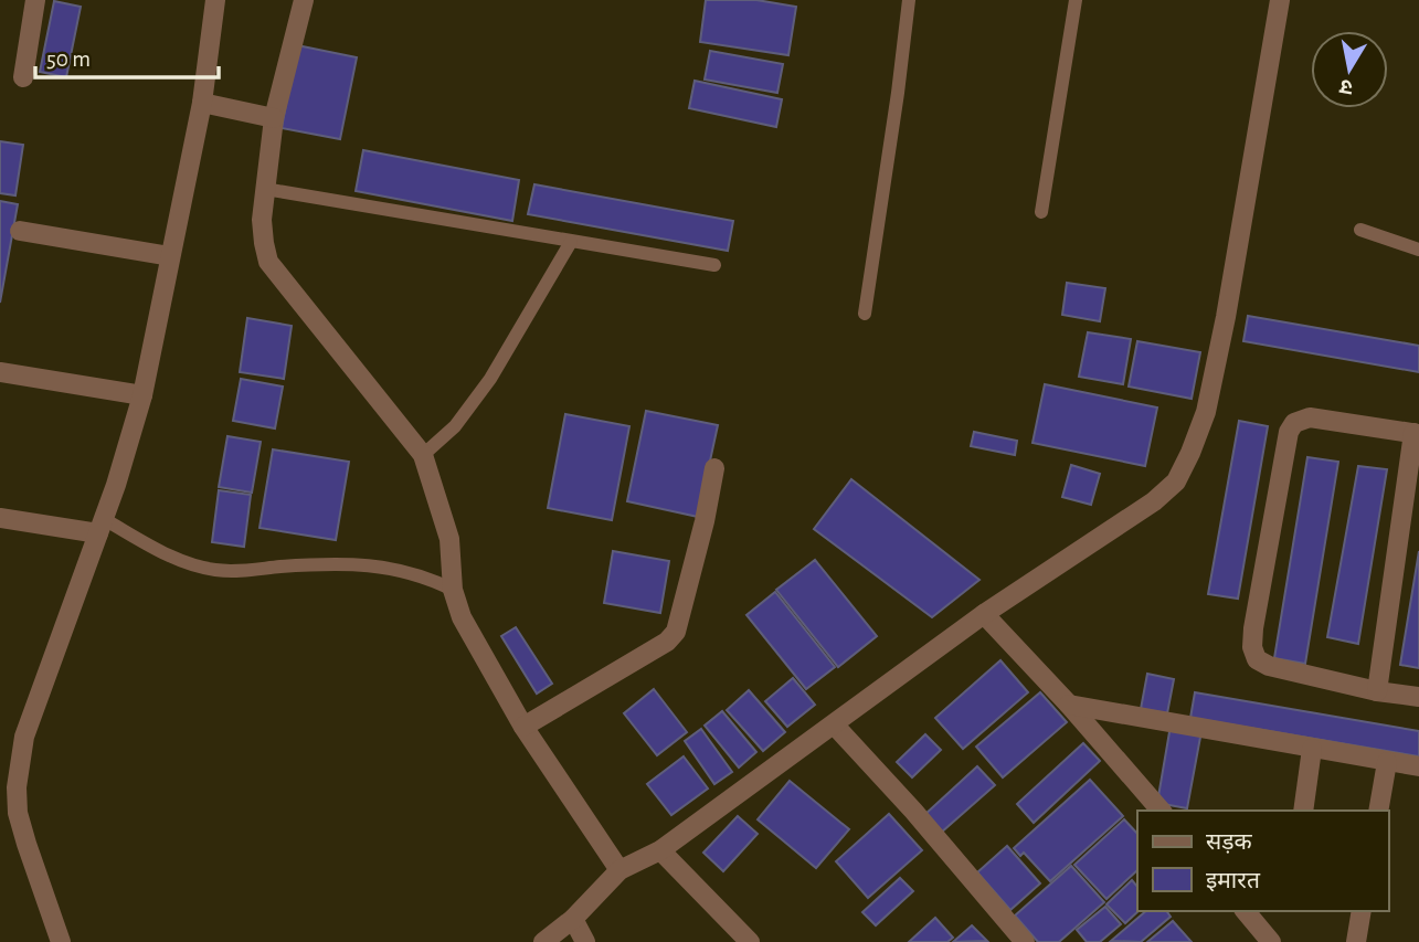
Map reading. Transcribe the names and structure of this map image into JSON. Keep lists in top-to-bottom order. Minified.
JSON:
{"legend":["सड़क","इमारत"],"scale_bar":"50 m","north":"bottom"}
